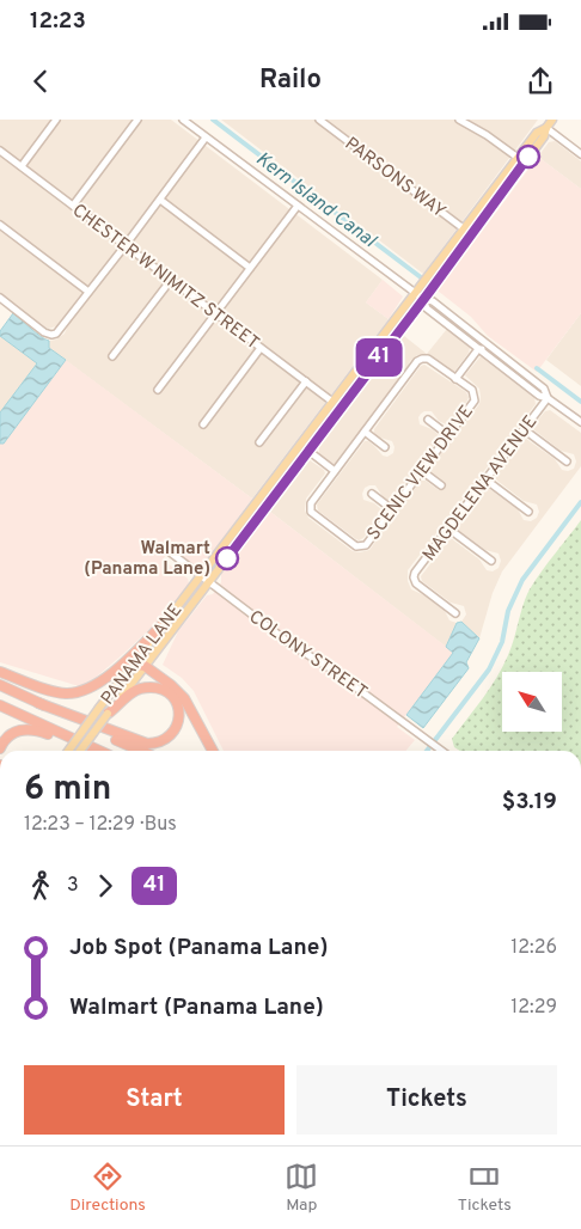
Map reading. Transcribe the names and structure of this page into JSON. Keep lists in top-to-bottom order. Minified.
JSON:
{"streets":{"main road":["PANAMA LANE"],"street":["PARSONS WAY","CHESTER W NIMITZ STREET","SCENIC VIEW DRIVE","MAGDELENA AVENUE","COLONY STREET"]},"crossings":[["PARSONS WAY","PANAMA LANE"],["CHESTER W NIMITZ STREET","PANAMA LANE"],["PANAMA LANE","COLONY STREET"]],"water":["Kern Island Canal"],"places":["Walmart (Panama Lane)"],"lines":["bus line 41"],"north":"top left","page":{"status":"12:23","header":"Railo","on_map":"41","heading":["6 min","12:23 – 12:29 · Bus","$3.19"],"legs":["3","41"],"list":[{"name":"Job Spot (Panama Lane)","value":"12:26"},{"name":"Walmart (Panama Lane)","value":"12:29"}],"buttons":["Start","Tickets"],"tabs":["Directions","Map","Tickets"]}}
